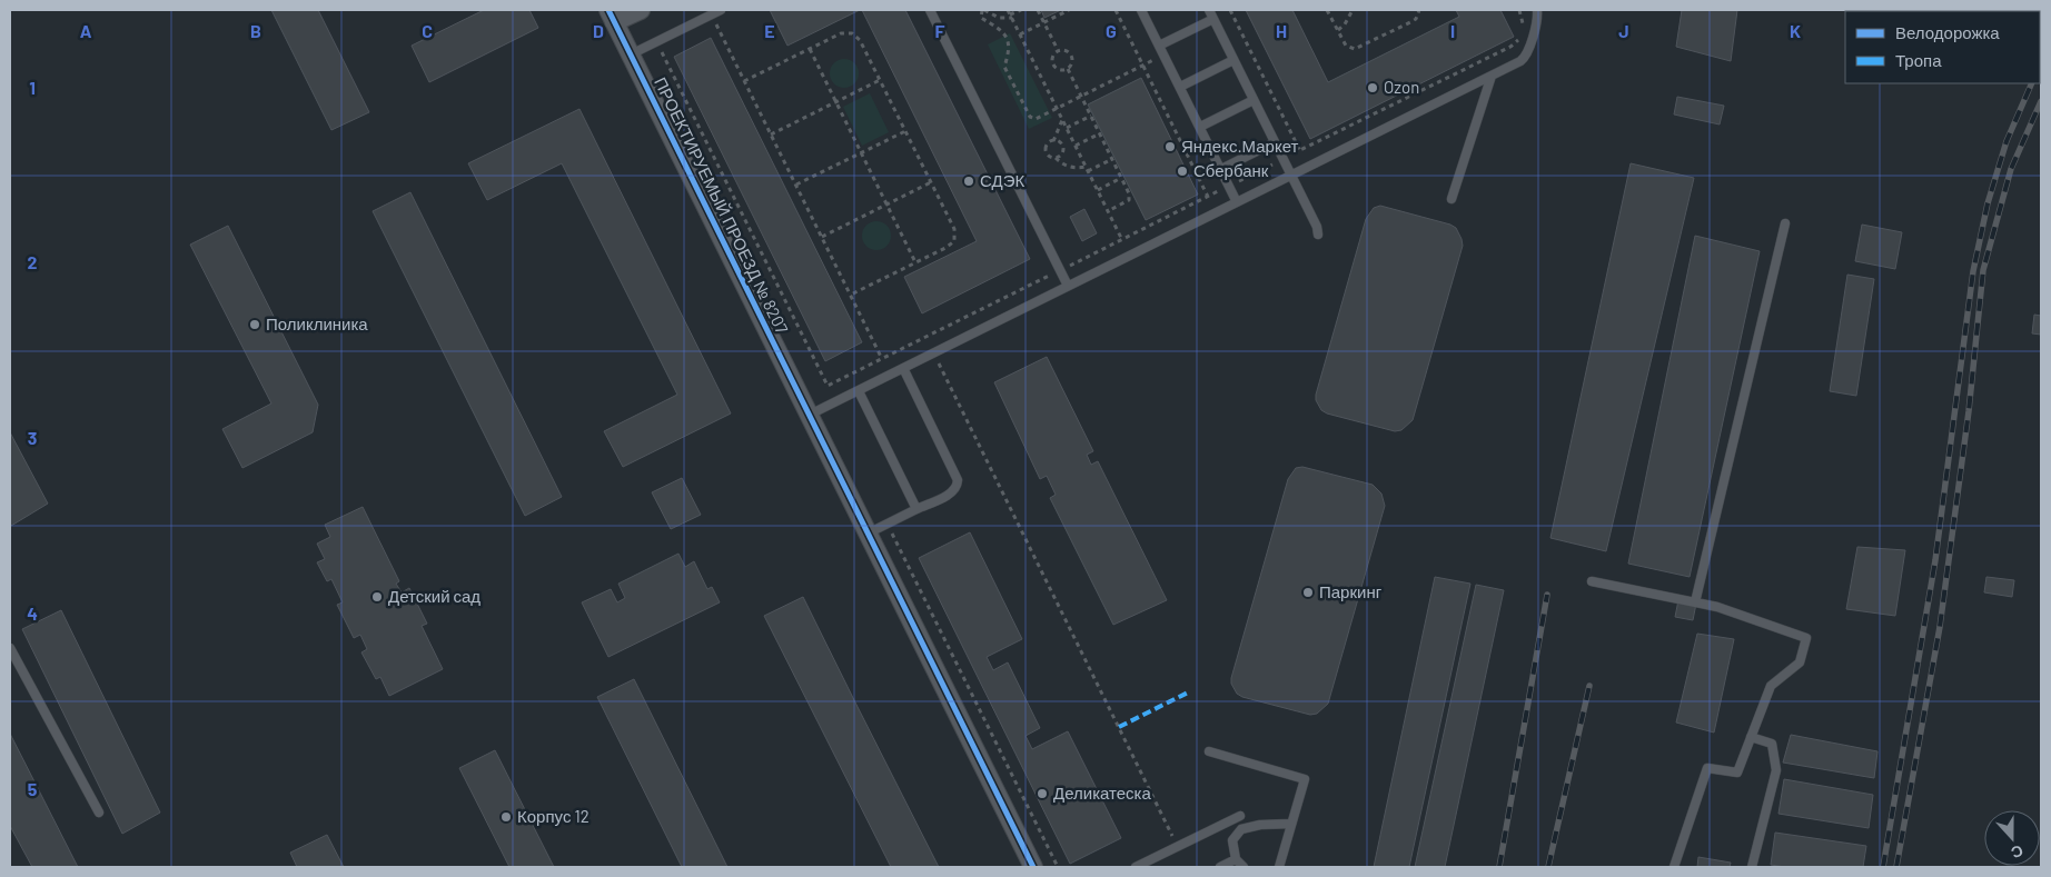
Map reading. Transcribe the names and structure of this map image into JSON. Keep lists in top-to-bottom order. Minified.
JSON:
{"streets":{"street":["ПРОЕКТИРУЕМЫЙ ПРОЕЗД № 8207"]},"places":["Ozon","Яндекс.Маркет","Сбербанк","СДЭК","Поликлиника","Паркинг","Детский сад","Деликатеска","Корпус 12"],"legend":["Велодорожка","Тропа"],"north":"bottom","grid":{"columns":["A","B","C","D","E","F","G","H","I","J","K"],"rows":["1","2","3","4","5"]}}
